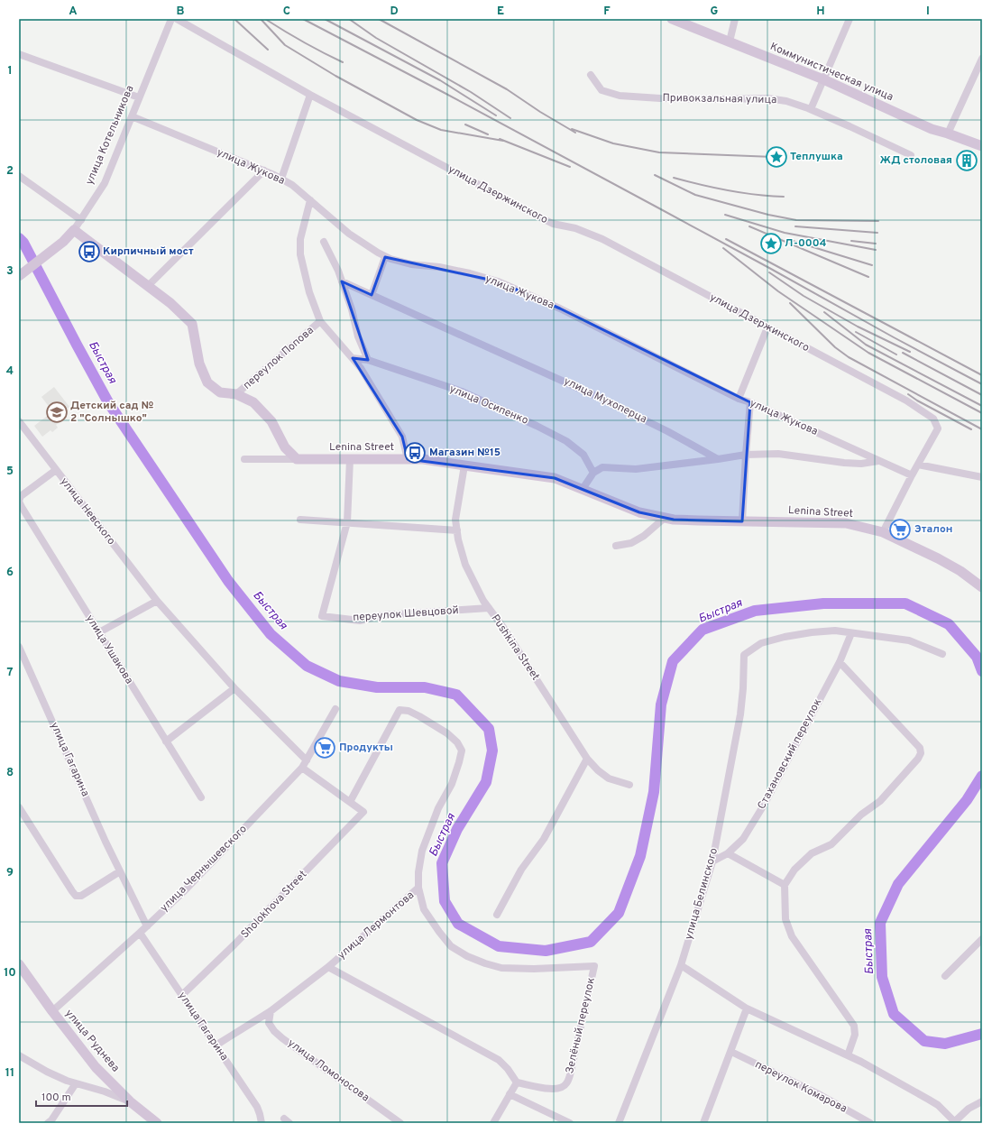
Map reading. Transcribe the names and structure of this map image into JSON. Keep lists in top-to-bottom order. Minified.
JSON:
{"streets":{"street":["Коммунистическая улица","Привокзальная улица","улица Котельникова","улица Жукова","улица Дзержинского","переулок Попова","улица Мухоперца","улица Осипенко","Lenina Street","улица Невского","переулок Шевцовой","Pushkina Street","улица Ушакова","Стахановский переулок","улица Гагарина","улица Чернышевского","улица Белинского","Sholokhova Street","улица Лермонтова","Зелёный переулок","улица Руднева","улица Ломоносова","переулок Комарова"]},"crossings":[["улица Котельникова","улица Жукова"],["Lenina Street","Pushkina Street"],["улица Невского","улица Ушакова"],["улица Невского","улица Чернышевского"],["переулок Шевцовой","Pushkina Street"],["Стахановский переулок","улица Белинского"],["улица Гагарина","улица Чернышевского"],["улица Гагарина","Sholokhova Street"],["улица Гагарина","улица Лермонтова"],["улица Чернышевского","улица Руднева"],["Sholokhova Street","улица Лермонтова"],["улица Лермонтова","Зелёный переулок"],["улица Лермонтова","улица Ломоносова"]],"water":["Быстрая"],"places":{"place":["Теплушка","Л-0004"],"building":["ЖД столовая"],"bus stop":["Кирпичный мост","Магазин №15"],"school or university":["Детский сад № 2 \"Солнышко\""],"supermarket":["Эталон","Продукты"]},"scale_bar":"100 m","grid":{"columns":["A","B","C","D","E","F","G","H","I"],"rows":["1","2","3","4","5","6","7","8","9","10","11"]}}
